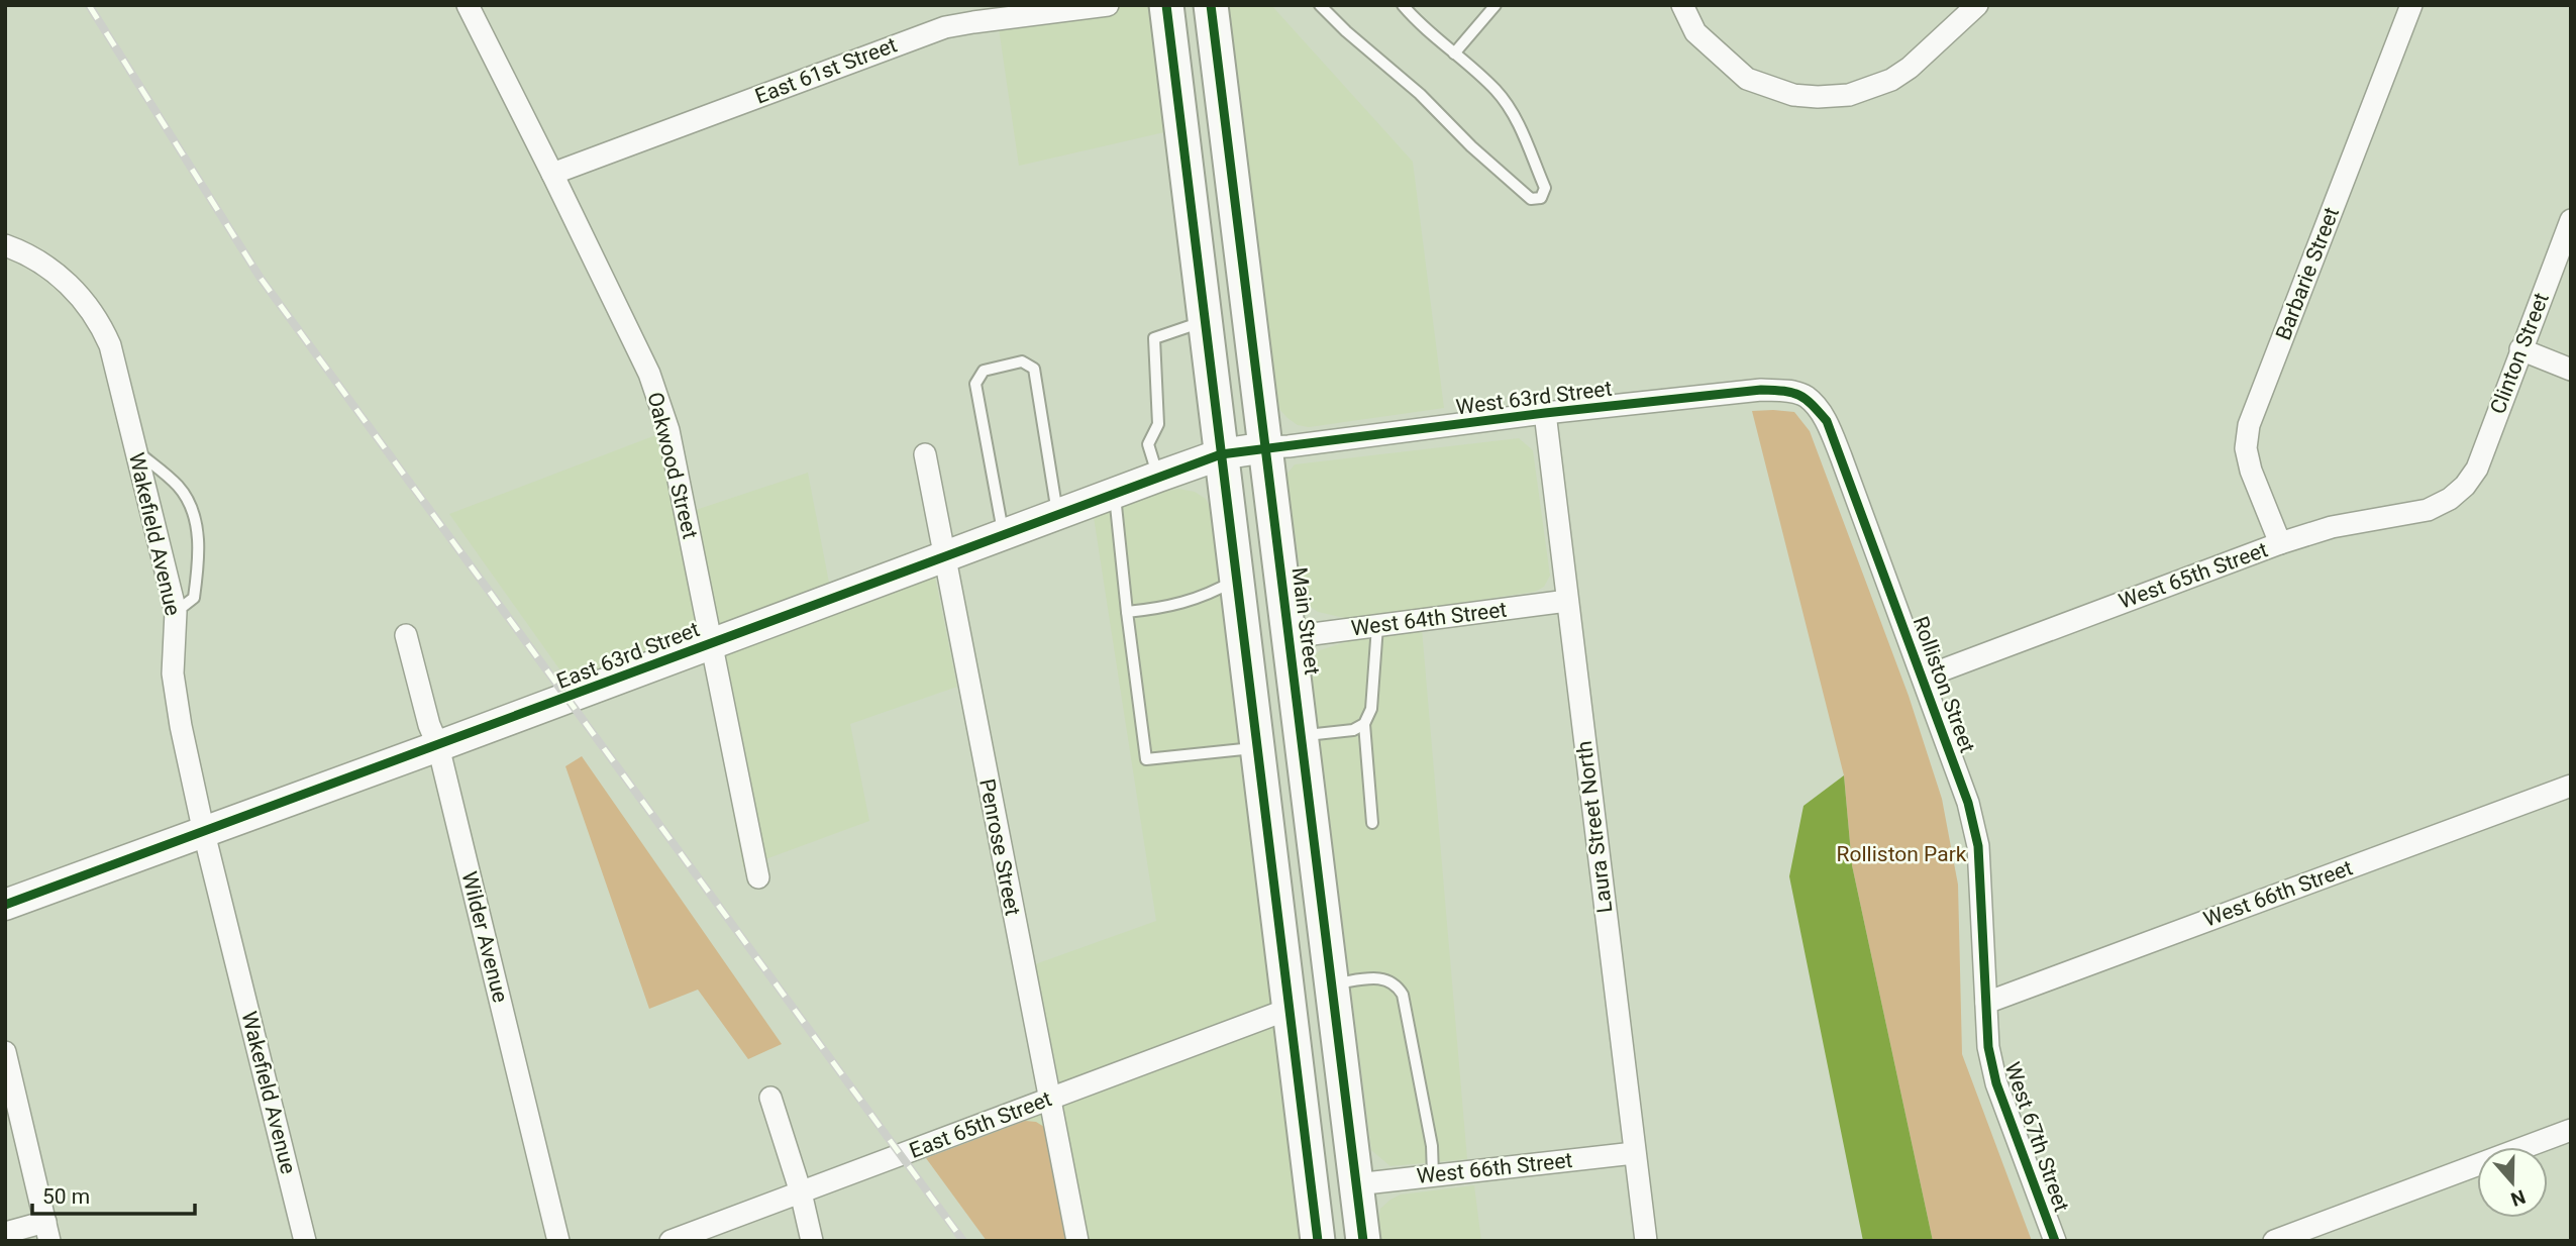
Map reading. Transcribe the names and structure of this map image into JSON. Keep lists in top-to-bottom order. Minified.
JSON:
{"streets":{"main road":["Main Street"],"street":["East 61st Street","Barbarie Street","Clinton Street","West 63rd Street","Oakwood Street","Wakefield Avenue","West 65th Street","West 64th Street","East 63rd Street","Rolliston Street","Laura Street North","Penrose Street","West 66th Street","Wilder Avenue","East 65th Street","West 67th Street"]},"crossings":[["East 61st Street","Oakwood Street"],["Barbarie Street","West 65th Street"],["Clinton Street","West 65th Street"],["West 63rd Street","Main Street"],["West 63rd Street","East 63rd Street"],["West 63rd Street","Rolliston Street"],["West 63rd Street","Laura Street North"],["Oakwood Street","East 63rd Street"],["Wakefield Avenue","East 63rd Street"],["West 65th Street","Rolliston Street"],["West 64th Street","Main Street"],["West 64th Street","Laura Street North"],["Main Street","East 63rd Street"],["Main Street","West 66th Street"],["East 63rd Street","Penrose Street"],["East 63rd Street","Wilder Avenue"],["Rolliston Street","West 66th Street"],["Rolliston Street","West 67th Street"],["Laura Street North","West 66th Street"],["Penrose Street","East 65th Street"],["West 66th Street","West 67th Street"]],"parks":["Rolliston Park"],"scale_bar":"50 m","north":"bottom"}
